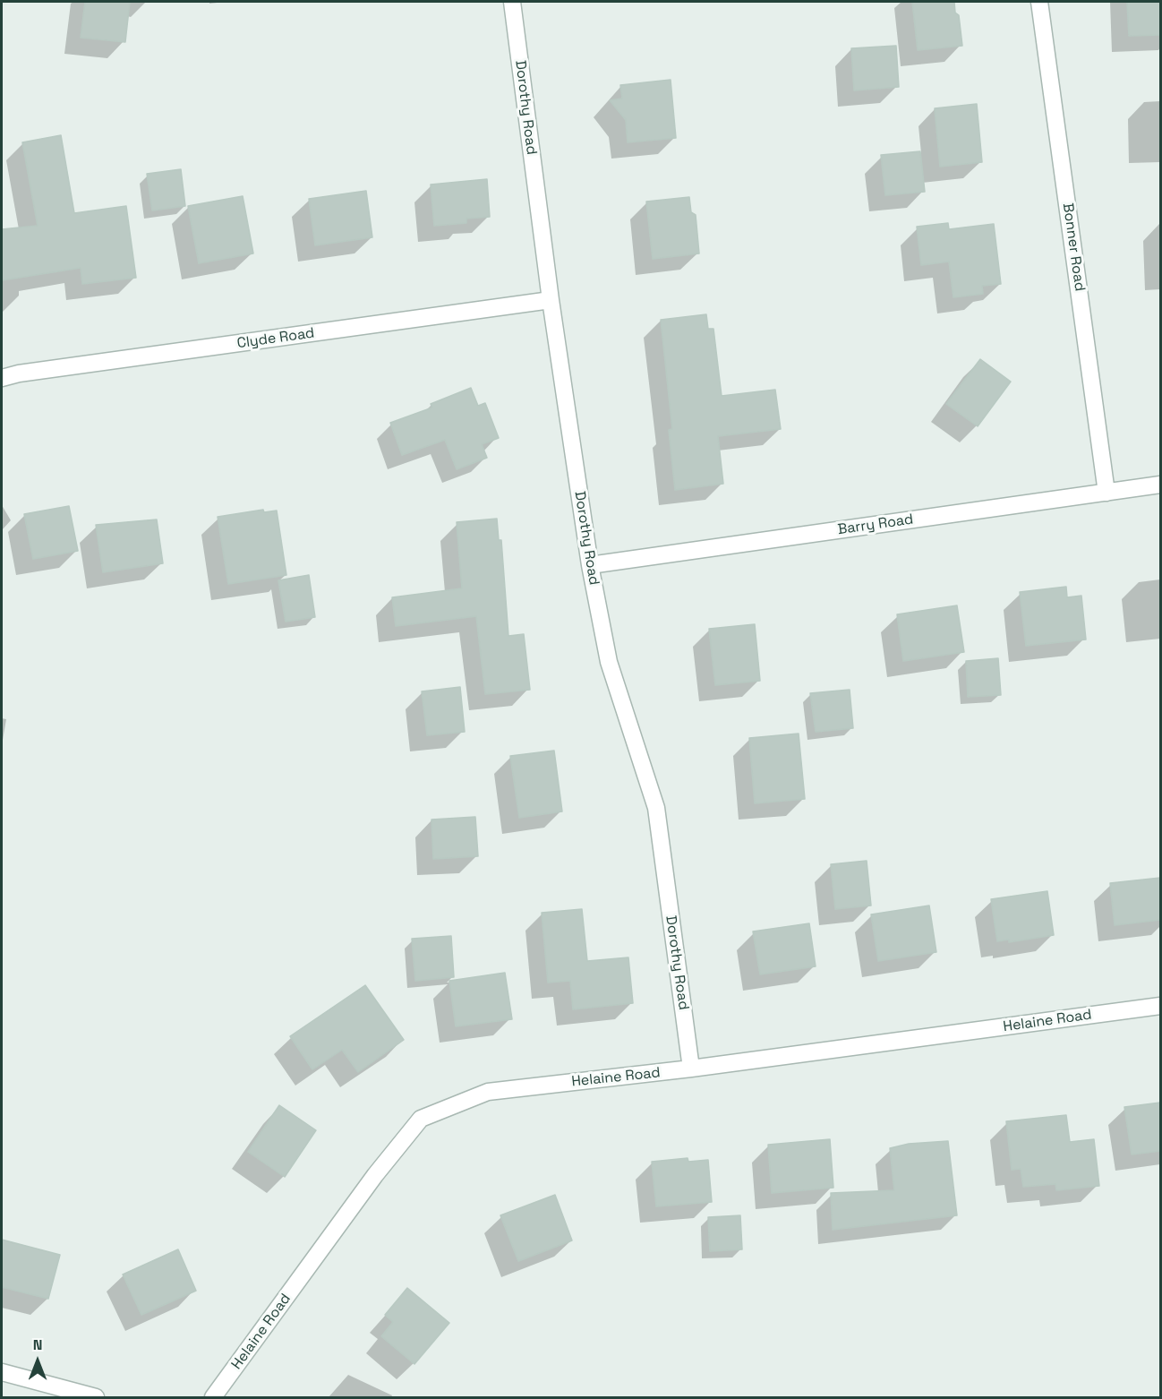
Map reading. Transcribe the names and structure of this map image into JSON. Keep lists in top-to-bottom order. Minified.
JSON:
{"streets":{"street":["Dorothy Road","Bonner Road","Clyde Road","Barry Road","Helaine Road"]},"crossings":[["Dorothy Road","Clyde Road"],["Dorothy Road","Barry Road"],["Dorothy Road","Helaine Road"],["Bonner Road","Barry Road"]],"north":"top"}
